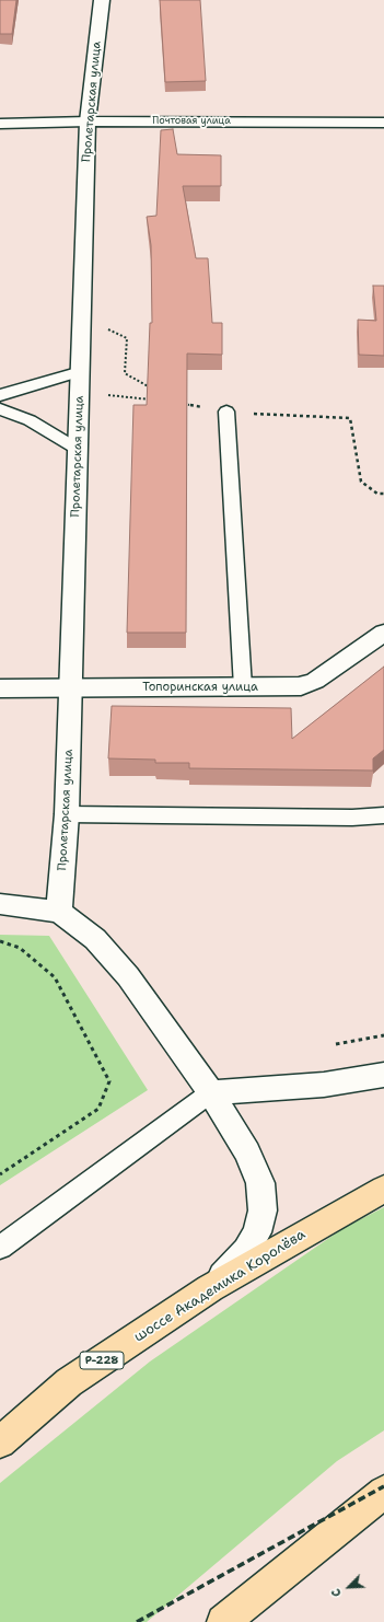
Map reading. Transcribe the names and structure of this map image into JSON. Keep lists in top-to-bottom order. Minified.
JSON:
{"streets":{"highway":["шоссе Академика Королёва","Р-228"],"street":["Пролетарская улица","Почтовая улица","Топоринская улица"]},"crossings":[["Пролетарская улица","Почтовая улица"],["Пролетарская улица","Топоринская улица"]],"north":"bottom left"}
